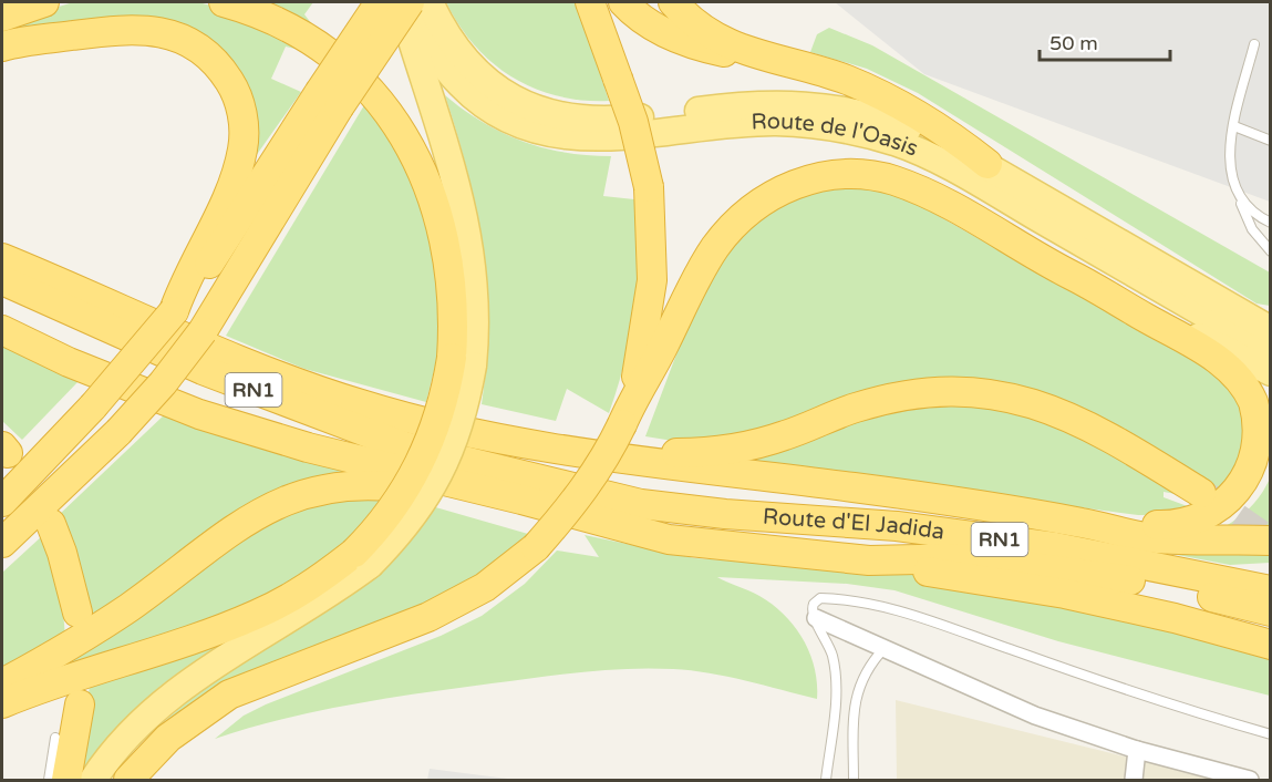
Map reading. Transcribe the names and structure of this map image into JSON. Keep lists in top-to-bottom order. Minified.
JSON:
{"streets":{"highway":["RN1","Route d'El Jadida"],"main road":["Route de l'Oasis"]},"crossings":[["RN1","Route d'El Jadida"]],"scale_bar":"50 m"}
